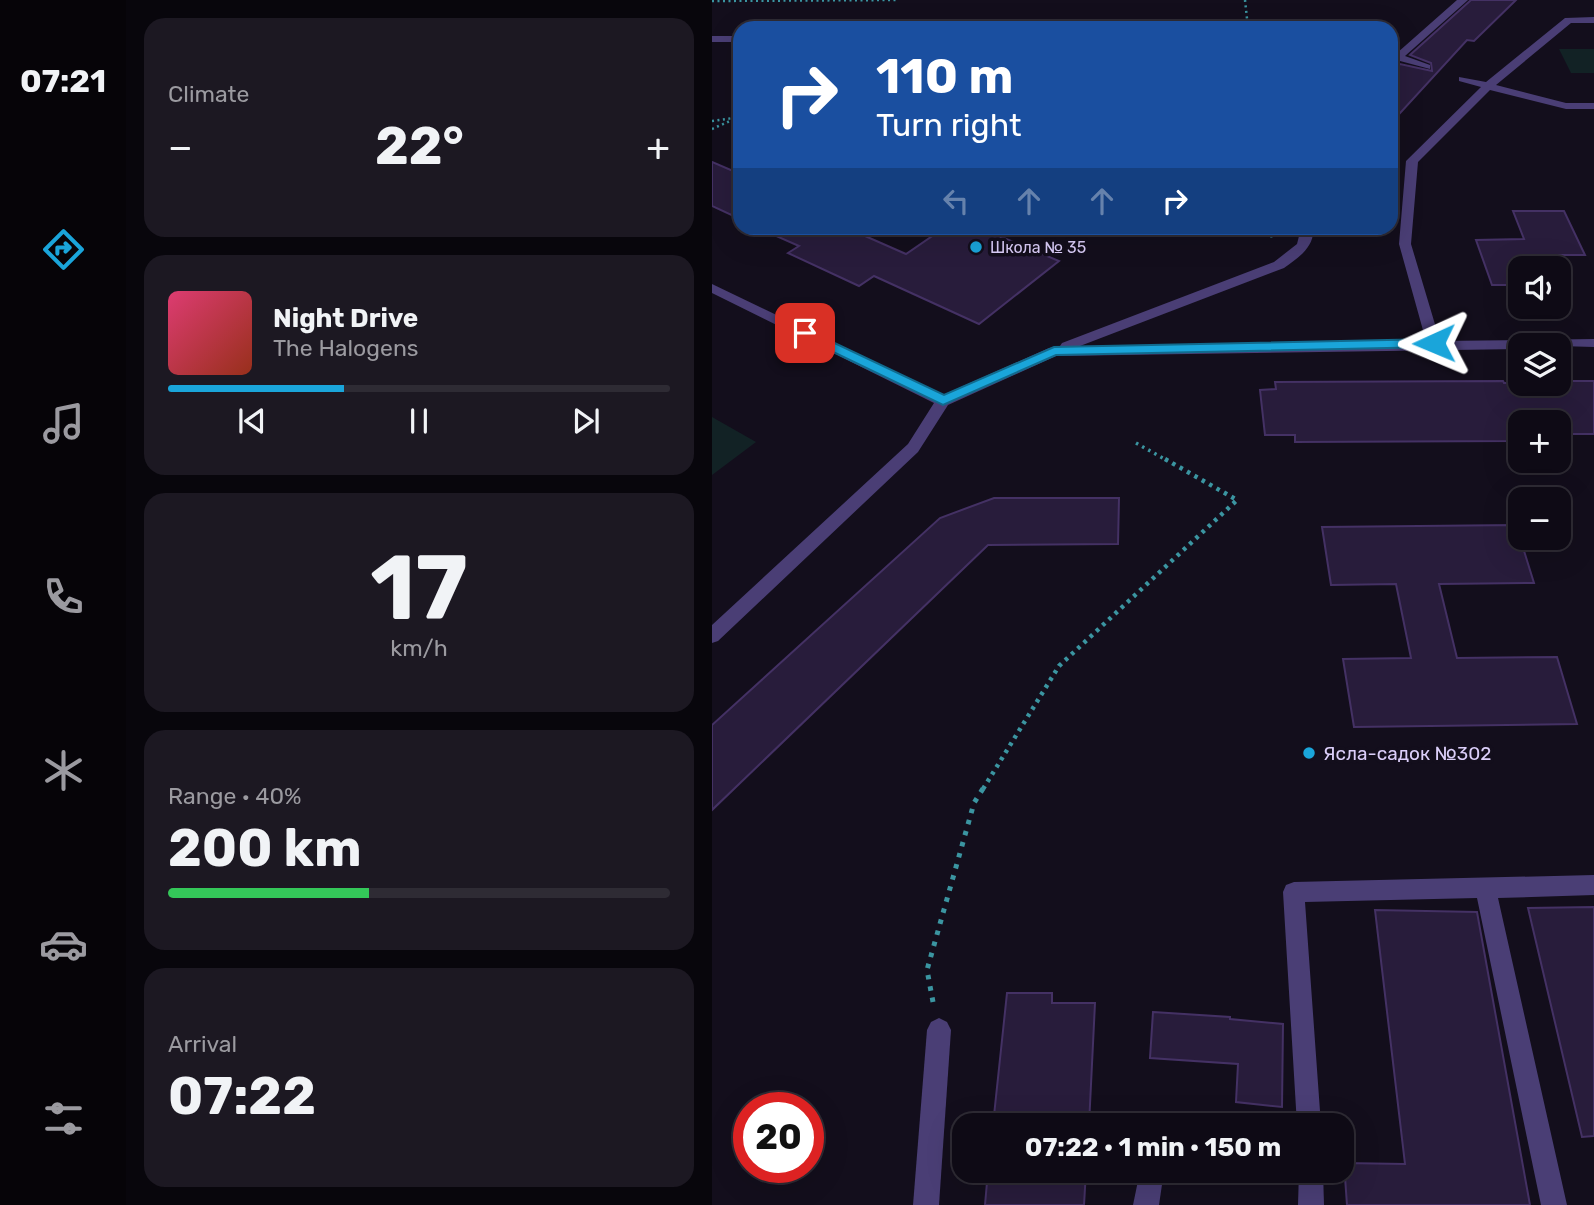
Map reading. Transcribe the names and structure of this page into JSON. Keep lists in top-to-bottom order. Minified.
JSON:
{"places":["Школа № 35","Ясла-садок №302"],"page":{"tabs":"07:21","tile":["Climate",["17","km/h"],["Range · 40%","200 km"],["Arrival","07:22"]],"turn":["110 m","Turn right"],"heat":["−","22°","+"],"map_buttons":["+","−"],"song":["Night Drive","The Halogens"],"limit":"20","trip":"07:22 · 1 min · 150 m"}}
